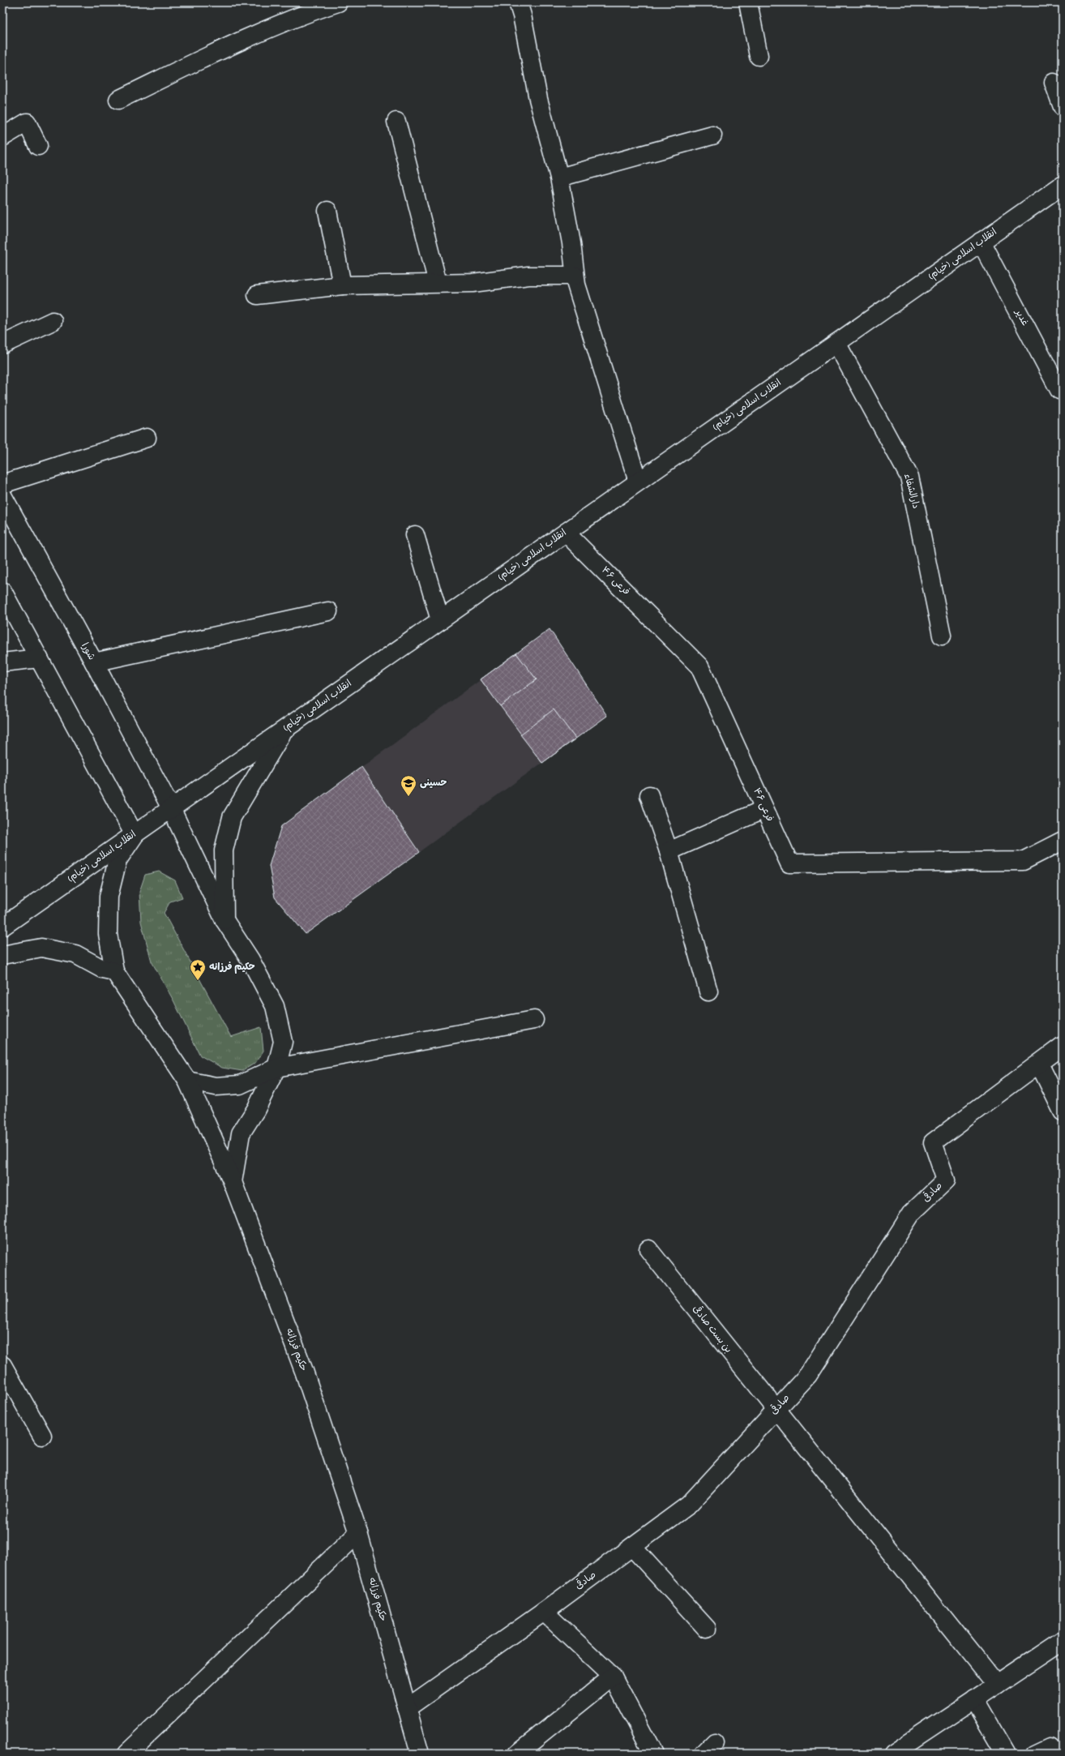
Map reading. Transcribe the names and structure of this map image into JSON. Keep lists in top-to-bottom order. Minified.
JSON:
{"streets":{"street":["انقلاب اسلامی (خیام)","غدیر","دارالشفاء","فرعی ۴۶","شورا","صادقی","بن بست صادقی","حکیم فرزانه"]},"crossings":[["انقلاب اسلامی (خیام)","غدیر"],["انقلاب اسلامی (خیام)","دارالشفاء"],["انقلاب اسلامی (خیام)","فرعی ۴۶"],["انقلاب اسلامی (خیام)","شورا"],["شورا","حکیم فرزانه"],["صادقی","بن بست صادقی"],["صادقی","حکیم فرزانه"]],"places":{"school or university":["حسینی"],"place":["حکیم فرزانه"]}}
